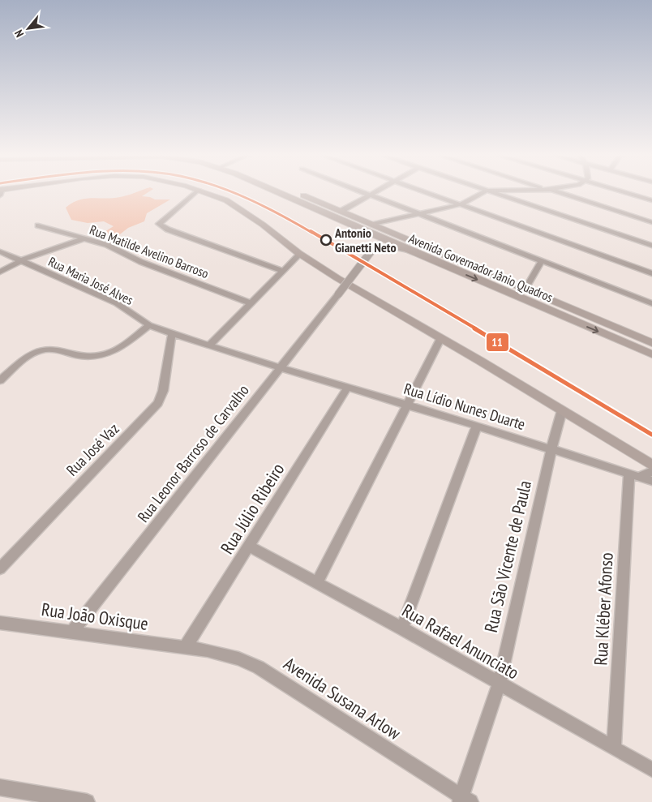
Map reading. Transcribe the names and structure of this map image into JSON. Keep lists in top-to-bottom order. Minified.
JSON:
{"streets":{"main road":["Avenida Governador Jânio Quadros"],"street":["Rua Matilde Avelino Barroso","Rua Maria José Alves","Rua Lídio Nunes Duarte","Rua José Vaz","Rua Leonor Barroso de Carvalho","Rua Júlio Ribeiro","Rua São Vicente de Paula","Rua Kléber Afonso","Rua João Oxisque","Rua Rafael Anunciato","Avenida Susana Arlow"]},"crossings":[["Rua Maria José Alves","Rua Lídio Nunes Duarte"],["Rua Maria José Alves","Rua José Vaz"],["Rua Lídio Nunes Duarte","Rua Leonor Barroso de Carvalho"],["Rua Lídio Nunes Duarte","Rua Júlio Ribeiro"],["Rua Lídio Nunes Duarte","Rua São Vicente de Paula"],["Rua Lídio Nunes Duarte","Rua Kléber Afonso"],["Rua Leonor Barroso de Carvalho","Rua João Oxisque"],["Rua Júlio Ribeiro","Rua João Oxisque"],["Rua Júlio Ribeiro","Rua Rafael Anunciato"],["Rua Júlio Ribeiro","Avenida Susana Arlow"],["Rua São Vicente de Paula","Rua Rafael Anunciato"],["Rua São Vicente de Paula","Avenida Susana Arlow"],["Rua Kléber Afonso","Rua Rafael Anunciato"],["Rua João Oxisque","Avenida Susana Arlow"]],"places":["Antonio Gianetti Neto"],"lines":["transit line 11"],"north":"bottom left"}
